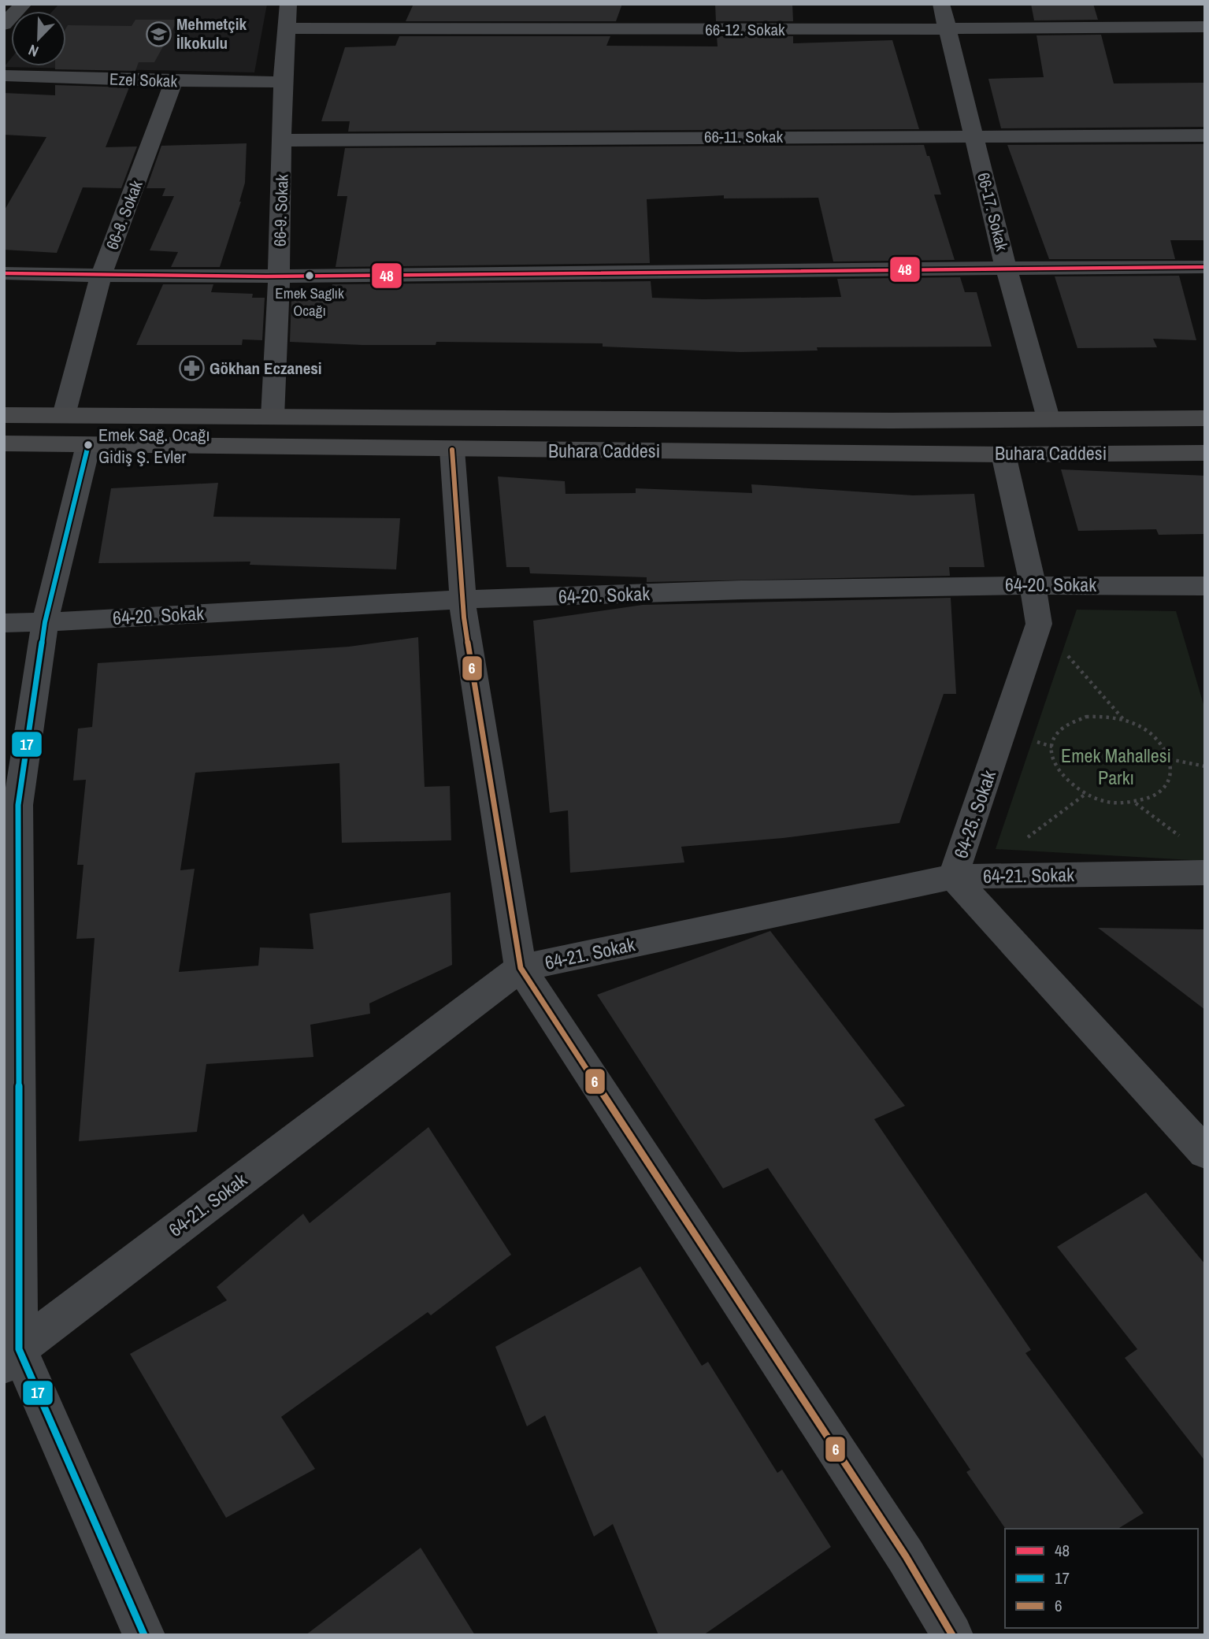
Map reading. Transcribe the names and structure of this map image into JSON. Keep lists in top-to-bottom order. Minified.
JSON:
{"streets":{"main road":["Buhara Caddesi"],"street":["66-12. Sokak","Ezel Sokak","66-11. Sokak","66-9. Sokak","66-17. Sokak","66-8. Sokak","64-20. Sokak","64-25. Sokak","64-21. Sokak"]},"crossings":[["66-12. Sokak","66-9. Sokak"],["66-12. Sokak","66-17. Sokak"],["Ezel Sokak","66-9. Sokak"],["Ezel Sokak","66-8. Sokak"],["66-11. Sokak","66-9. Sokak"],["66-11. Sokak","66-17. Sokak"],["66-9. Sokak","Buhara Caddesi"],["66-17. Sokak","Buhara Caddesi"],["66-8. Sokak","Buhara Caddesi"],["Buhara Caddesi","64-25. Sokak"],["64-20. Sokak","64-25. Sokak"],["64-25. Sokak","64-21. Sokak"]],"parks":["Emek Mahallesi Parkı"],"places":{"school or university":["Mehmetçik İlkokulu"],"other":["Emek Saglık Ocağı","Emek Sağ. Ocağı Gidiş Ş. Evler"],"pharmacy":["Gökhan Eczanesi"]},"lines":["transit line 48","transit line 17","transit line 6"],"legend":["48","17","6"],"north":"bottom left"}
